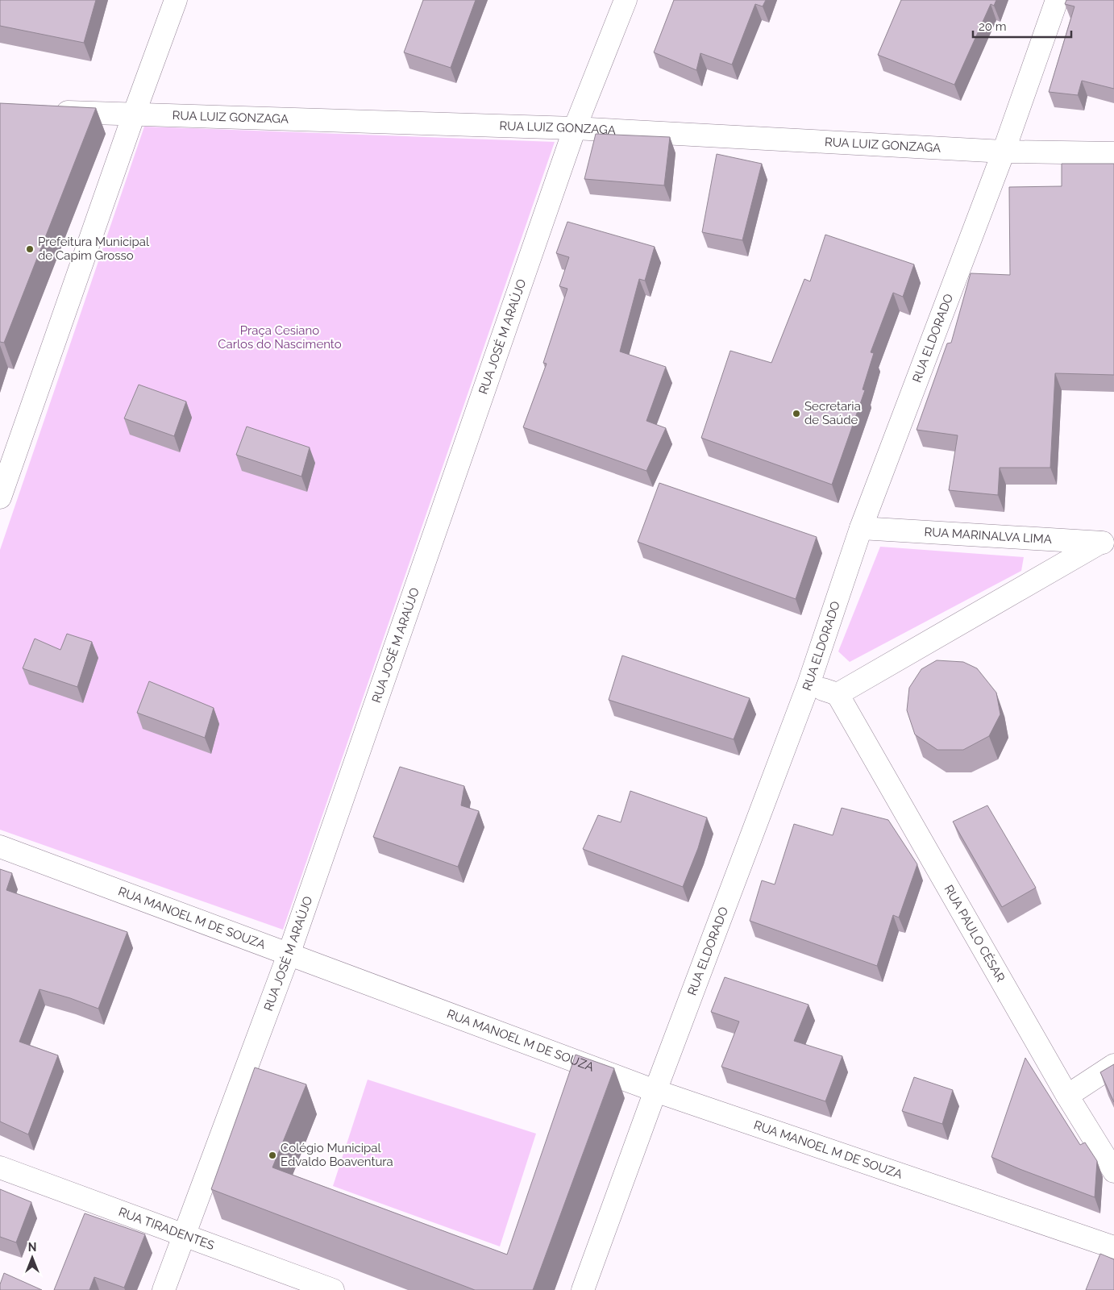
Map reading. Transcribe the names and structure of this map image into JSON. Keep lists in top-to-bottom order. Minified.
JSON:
{"streets":{"street":["RUA LUIZ GONZAGA","RUA JOSÉ M ARAÚJO","RUA ELDORADO","RUA MARINALVA LIMA","RUA MANOEL M DE SOUZA","RUA PAULO CÉSAR","RUA TIRADENTES"]},"crossings":[["RUA LUIZ GONZAGA","RUA JOSÉ M ARAÚJO"],["RUA LUIZ GONZAGA","RUA ELDORADO"],["RUA JOSÉ M ARAÚJO","RUA MANOEL M DE SOUZA"],["RUA JOSÉ M ARAÚJO","RUA TIRADENTES"],["RUA ELDORADO","RUA MARINALVA LIMA"],["RUA ELDORADO","RUA MANOEL M DE SOUZA"]],"parks":["Praça Cesiano Carlos do Nascimento"],"places":["Prefeitura Municipal de Capim Grosso","Secretaria de Saúde","Colégio Municipal Edvaldo Boaventura"],"scale_bar":"20 m","north":"top"}
